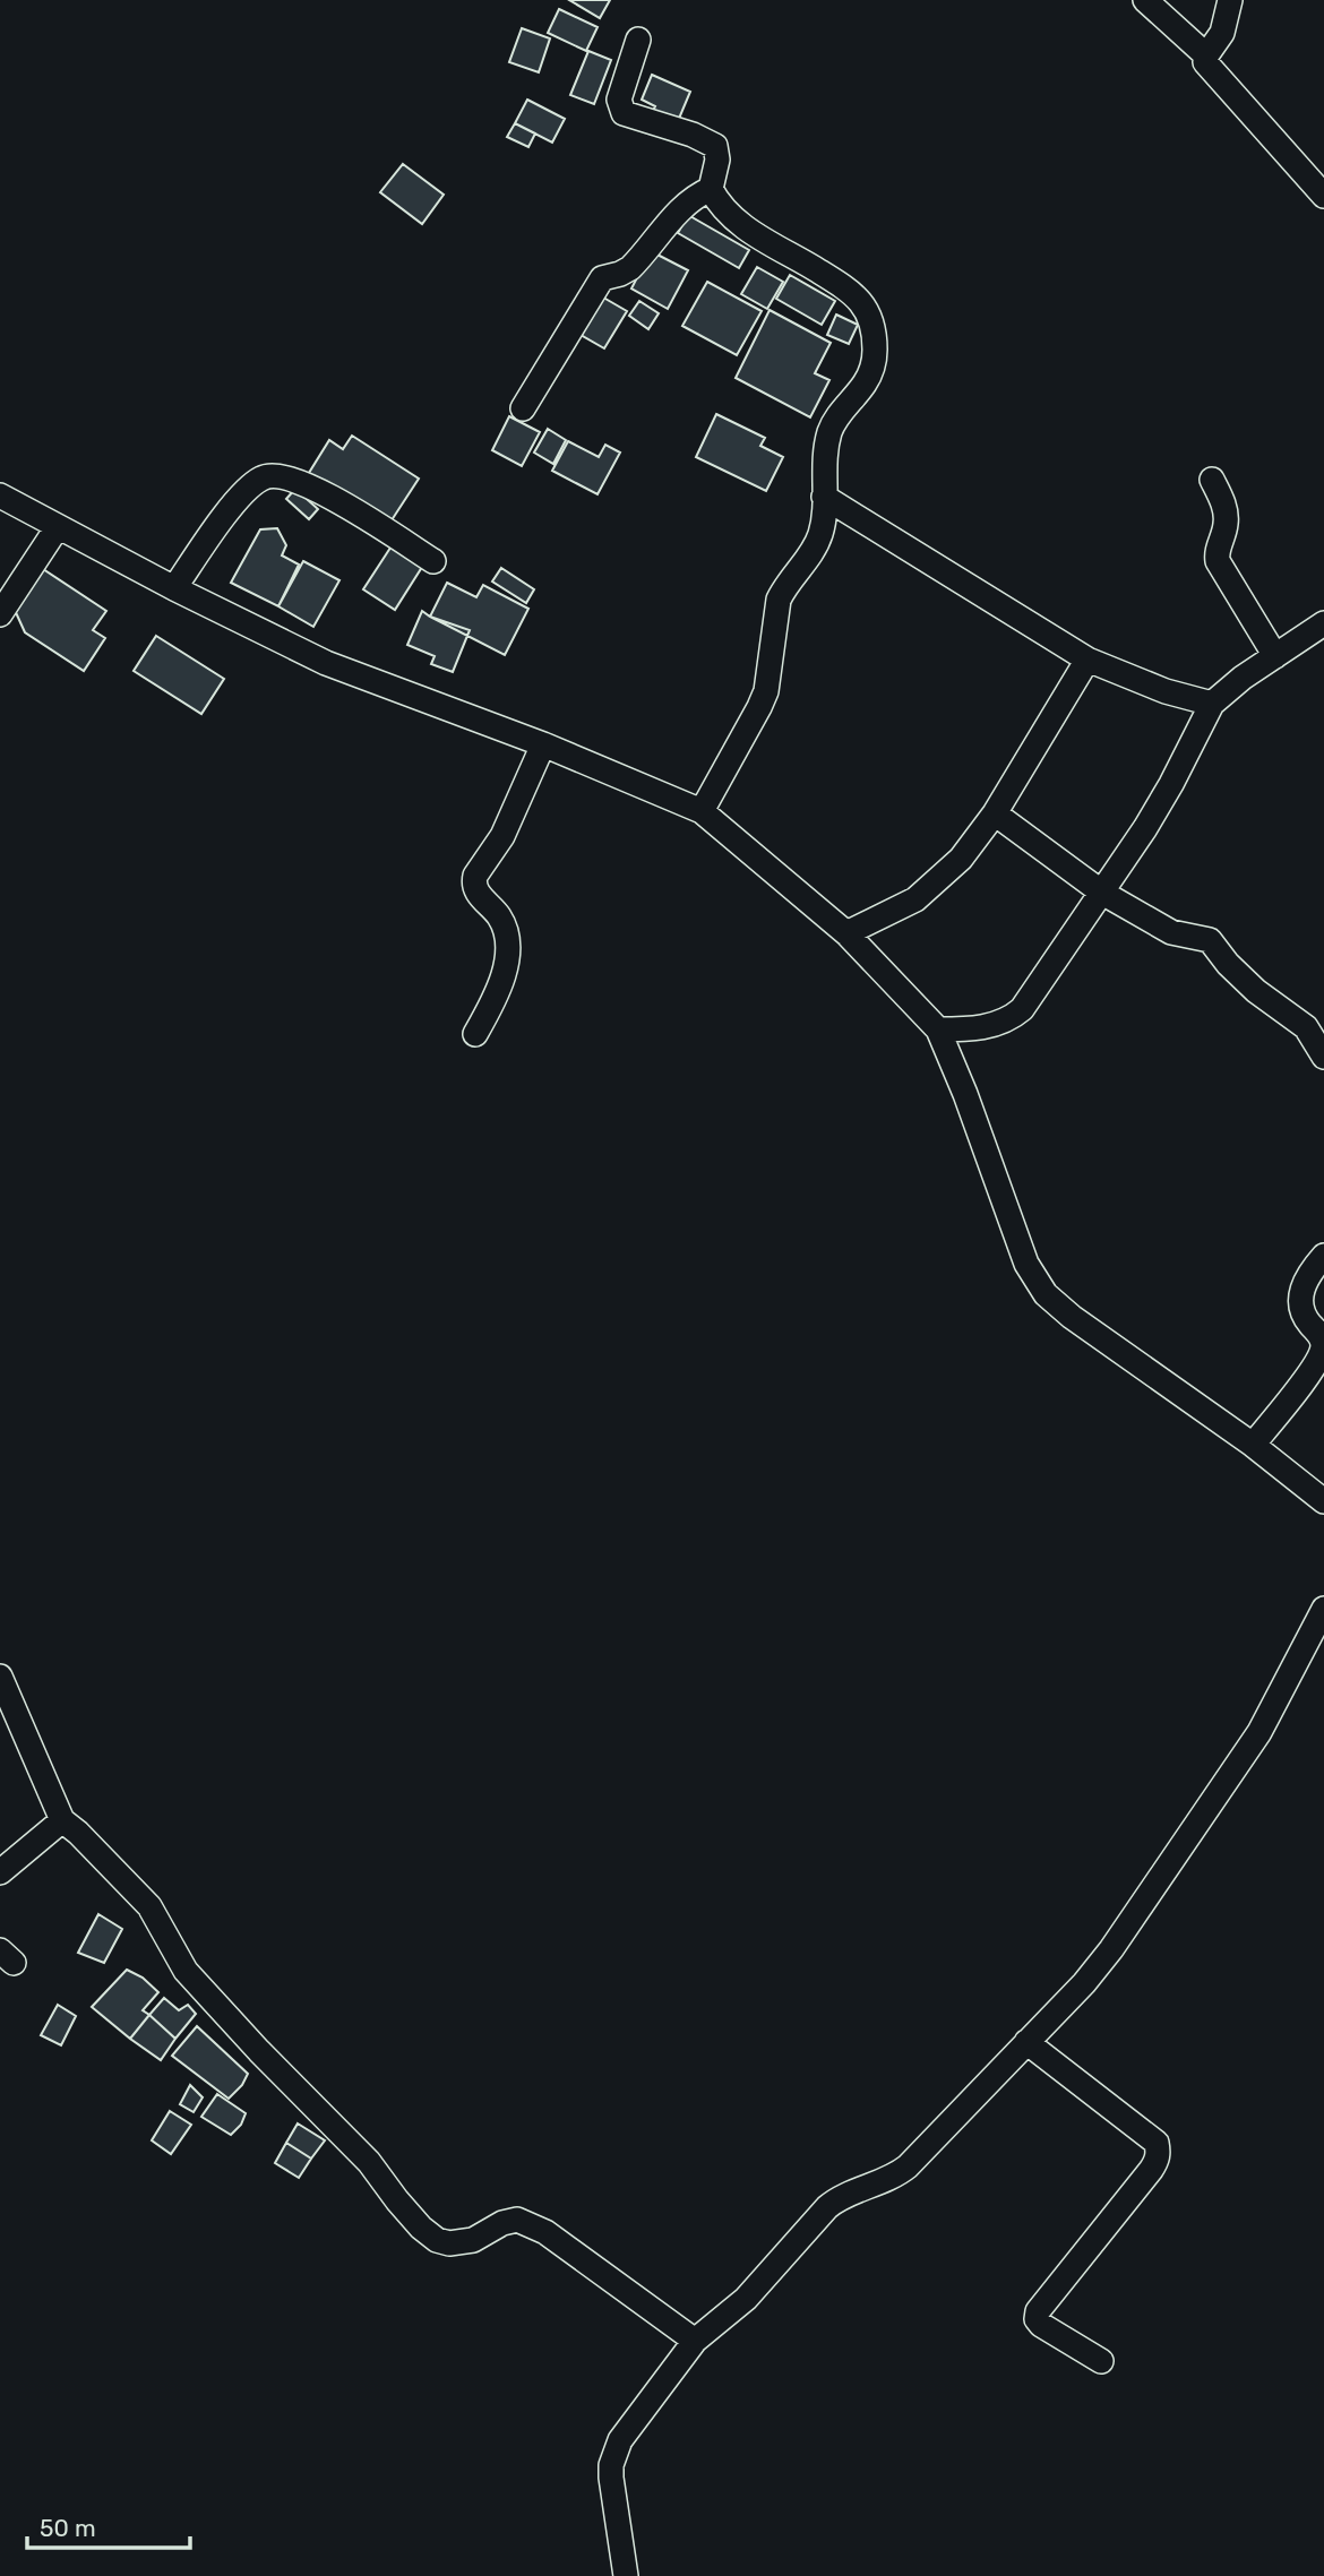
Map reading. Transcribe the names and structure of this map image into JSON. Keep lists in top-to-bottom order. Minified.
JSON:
{"scale_bar":"50 m"}
